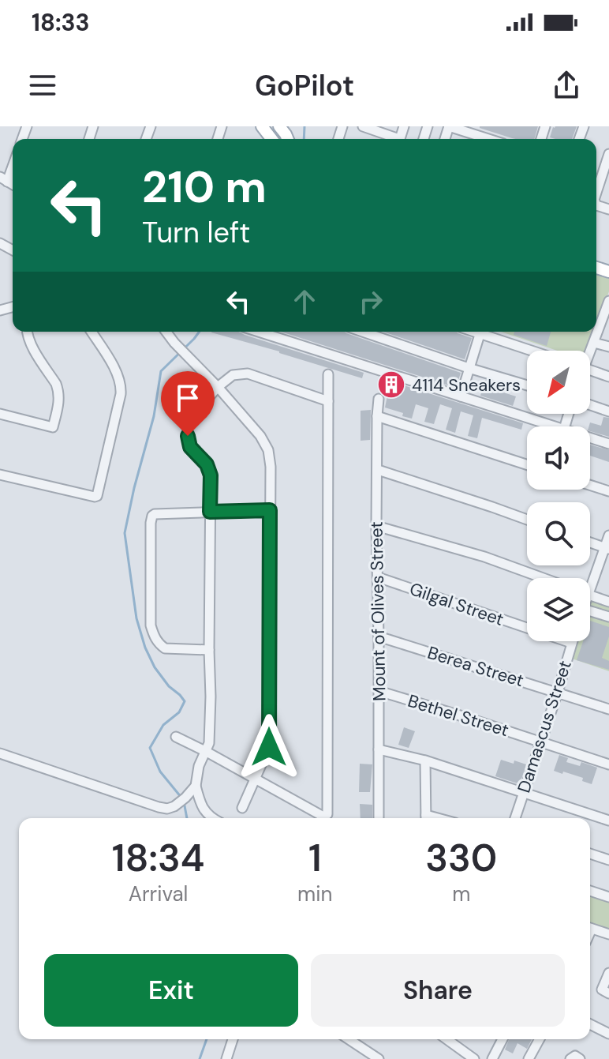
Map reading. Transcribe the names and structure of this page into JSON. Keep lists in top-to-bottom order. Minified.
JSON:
{"streets":{"street":["Gilgal Street","Mount of Olives Street","Berea Street","Bethel Street","Damascus Street"]},"crossings":[["Gilgal Street","Mount of Olives Street"],["Gilgal Street","Damascus Street"],["Mount of Olives Street","Berea Street"],["Mount of Olives Street","Bethel Street"],["Berea Street","Damascus Street"],["Bethel Street","Damascus Street"]],"places":{"building":["4114 Sneakers"]},"north":"bottom left","page":{"status":"18:33","header":"GoPilot","turn":["210 m","Turn left"],"eta":["18:34","Arrival","1","min","330","m"],"buttons":["Exit","Share"]}}
